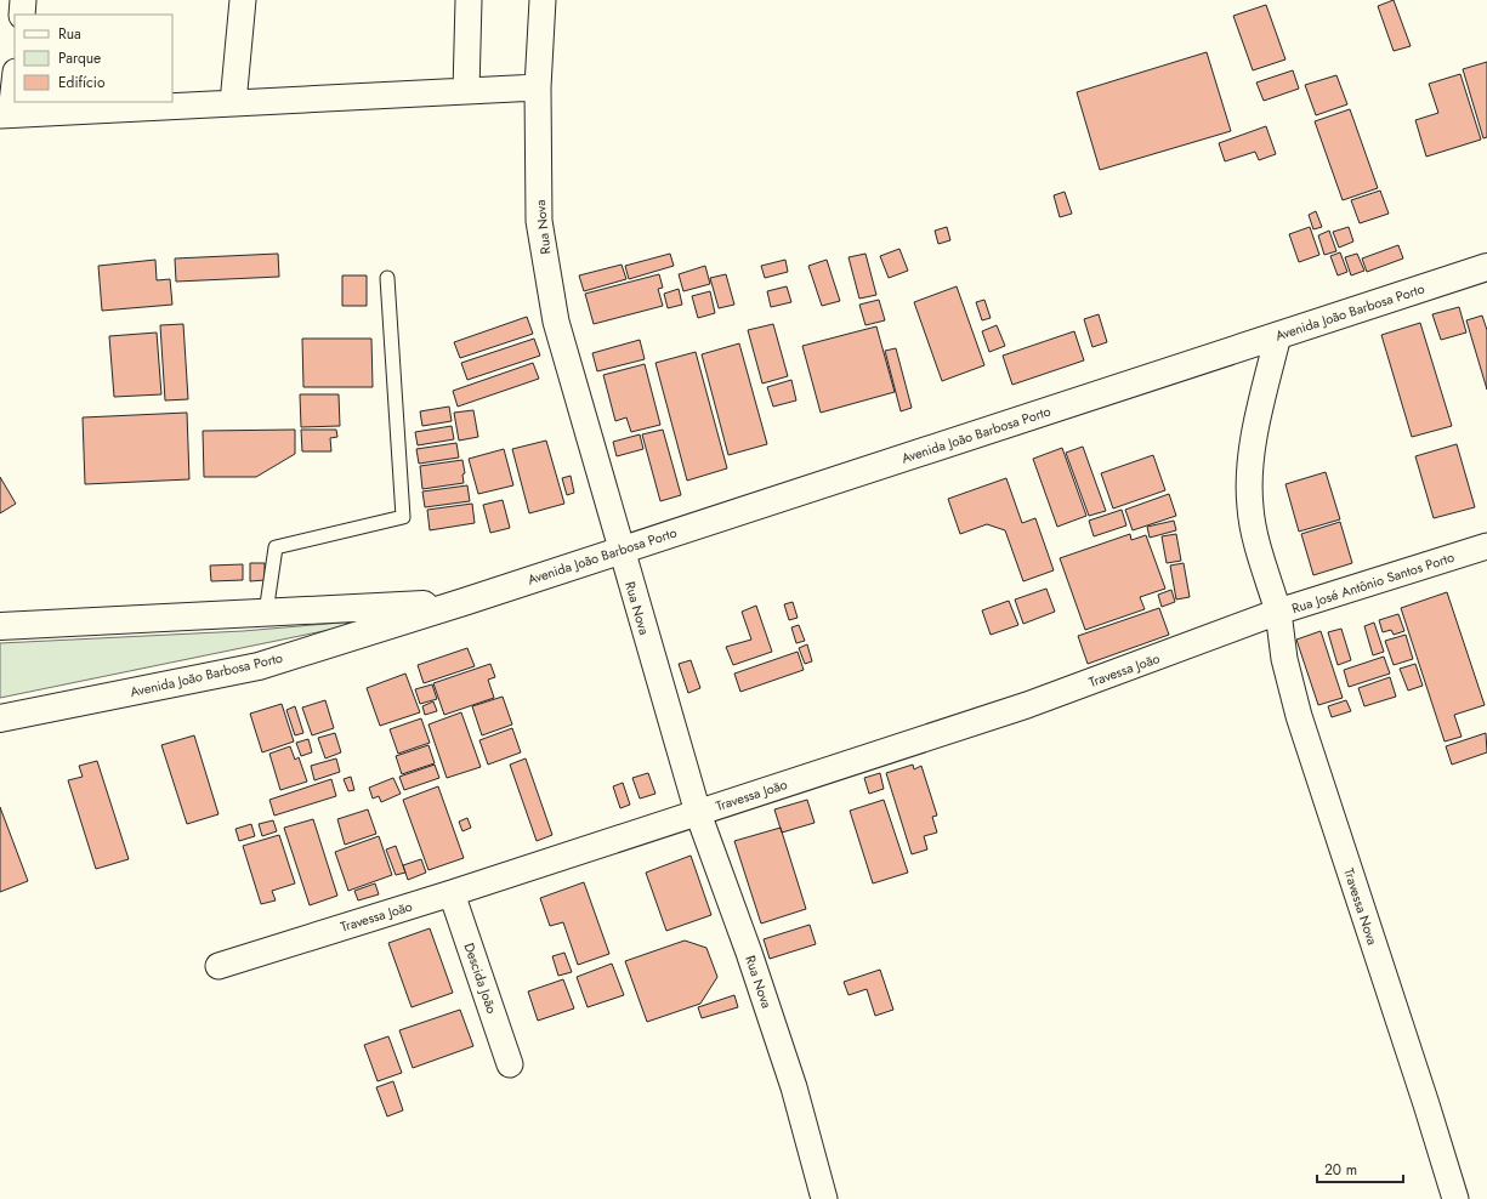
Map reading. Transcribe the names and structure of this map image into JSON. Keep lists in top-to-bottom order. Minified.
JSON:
{"streets":{"main road":["Avenida João Barbosa Porto"],"street":["Rua Nova","Rua José Antônio Santos Porto","Travessa João","Travessa Nova","Descida João"]},"crossings":[["Rua Nova","Avenida João Barbosa Porto"],["Rua Nova","Travessa João"],["Avenida João Barbosa Porto","Rua José Antônio Santos Porto"],["Rua José Antônio Santos Porto","Travessa João"],["Rua José Antônio Santos Porto","Travessa Nova"],["Travessa João","Travessa Nova"],["Travessa João","Descida João"]],"legend":["Rua","Parque","Edifício"],"scale_bar":"20 m"}
